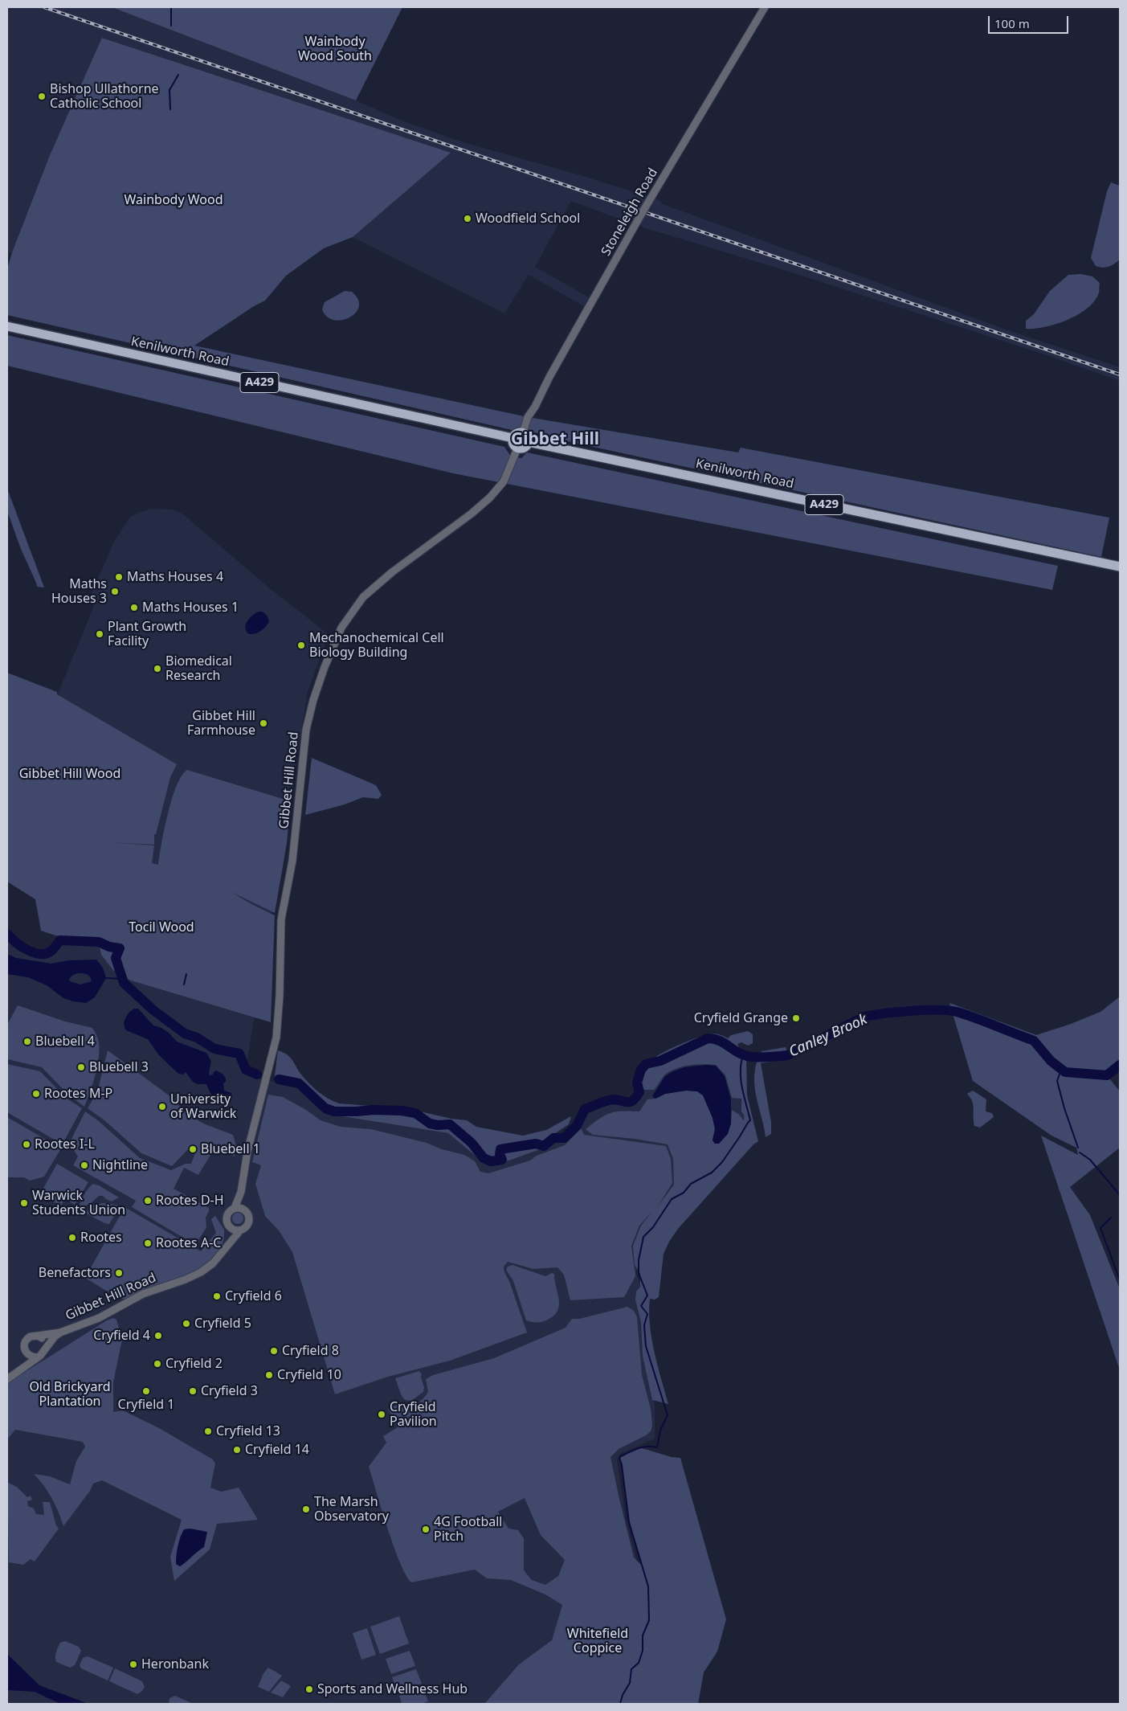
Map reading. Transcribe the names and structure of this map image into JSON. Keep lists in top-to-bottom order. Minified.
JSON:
{"streets":{"main road":["Kenilworth Road","A429"],"street":["Stoneleigh Road","Gibbet Hill Road"]},"crossings":[["Stoneleigh Road","Kenilworth Road"],["Stoneleigh Road","Gibbet Hill Road"],["Kenilworth Road","Gibbet Hill Road"]],"districts":["Gibbet Hill"],"water":["Canley Brook"],"parks":["Wainbody Wood South","Wainbody Wood","Gibbet Hill Wood","Tocil Wood","Old Brickyard Plantation","Whitefield Coppice"],"places":["Bishop Ullathorne Catholic School","Woodfield School","Maths Houses 4","Maths Houses 3","Maths Houses 1","Plant Growth Facility","Mechanochemical Cell Biology Building","Biomedical Research","Gibbet Hill Farmhouse","Cryfield Grange","Bluebell 4","Bluebell 3","Rootes M-P","University of Warwick","Rootes I-L","Bluebell 1","Nightline","Rootes D-H","Warwick Students Union","Rootes","Rootes A-C","Benefactors","Cryfield 6","Cryfield 5","Cryfield 4","Cryfield 8","Cryfield 2","Cryfield 10","Cryfield 1","Cryfield 3","Cryfield Pavilion","Cryfield 13","Cryfield 14","The Marsh Observatory","4G Football Pitch","Heronbank","Sports and Wellness Hub"],"scale_bar":"100 m"}
